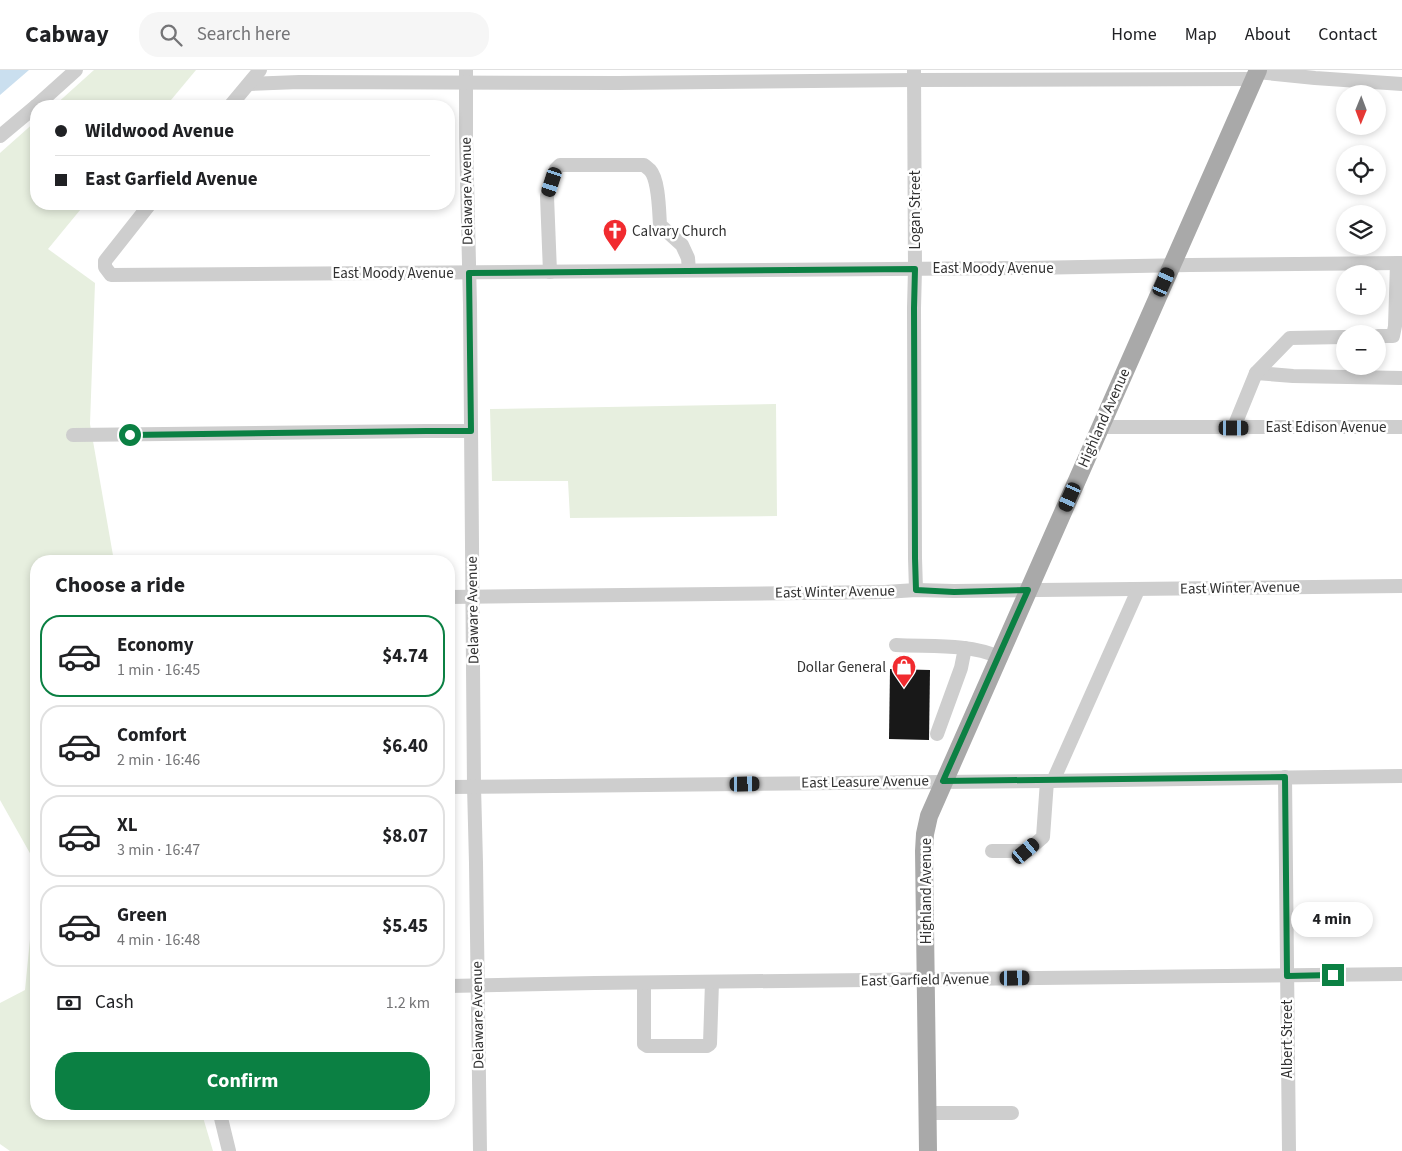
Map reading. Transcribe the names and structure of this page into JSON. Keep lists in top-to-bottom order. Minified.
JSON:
{"streets":{"main road":["Highland Avenue"],"street":["Delaware Avenue","Logan Street","East Moody Avenue","East Edison Avenue","East Winter Avenue","East Leasure Avenue","East Garfield Avenue","Albert Street"]},"crossings":[["Delaware Avenue","East Moody Avenue"],["Delaware Avenue","East Winter Avenue"],["Delaware Avenue","East Leasure Avenue"],["Delaware Avenue","East Garfield Avenue"],["Logan Street","East Moody Avenue"],["Logan Street","East Winter Avenue"],["East Moody Avenue","Highland Avenue"],["Highland Avenue","East Edison Avenue"],["Highland Avenue","East Winter Avenue"],["Highland Avenue","East Leasure Avenue"],["Highland Avenue","East Garfield Avenue"],["East Leasure Avenue","Albert Street"],["East Garfield Avenue","Albert Street"]],"places":{"church":["Calvary Church"],"shop":["Dollar General"]},"north":"bottom","page":{"header":"Cabway","search":"Search here","nav":["Home","Map","About","Contact"],"map_buttons":["+","−"],"banner":["Wildwood Avenue","East Garfield Avenue"],"heading":"Choose a ride","list":[{"name":"Economy","note":"1 min · 16:45","value":"$4.74"},{"name":"Comfort","note":"2 min · 16:46","value":"$6.40"},{"name":"XL","note":"3 min · 16:47","value":"$8.07"},{"name":"Green","note":"4 min · 16:48","value":"$5.45"}],"bubble":"4 min","pay":["Cash","1.2 km"],"buttons":"Confirm"}}
